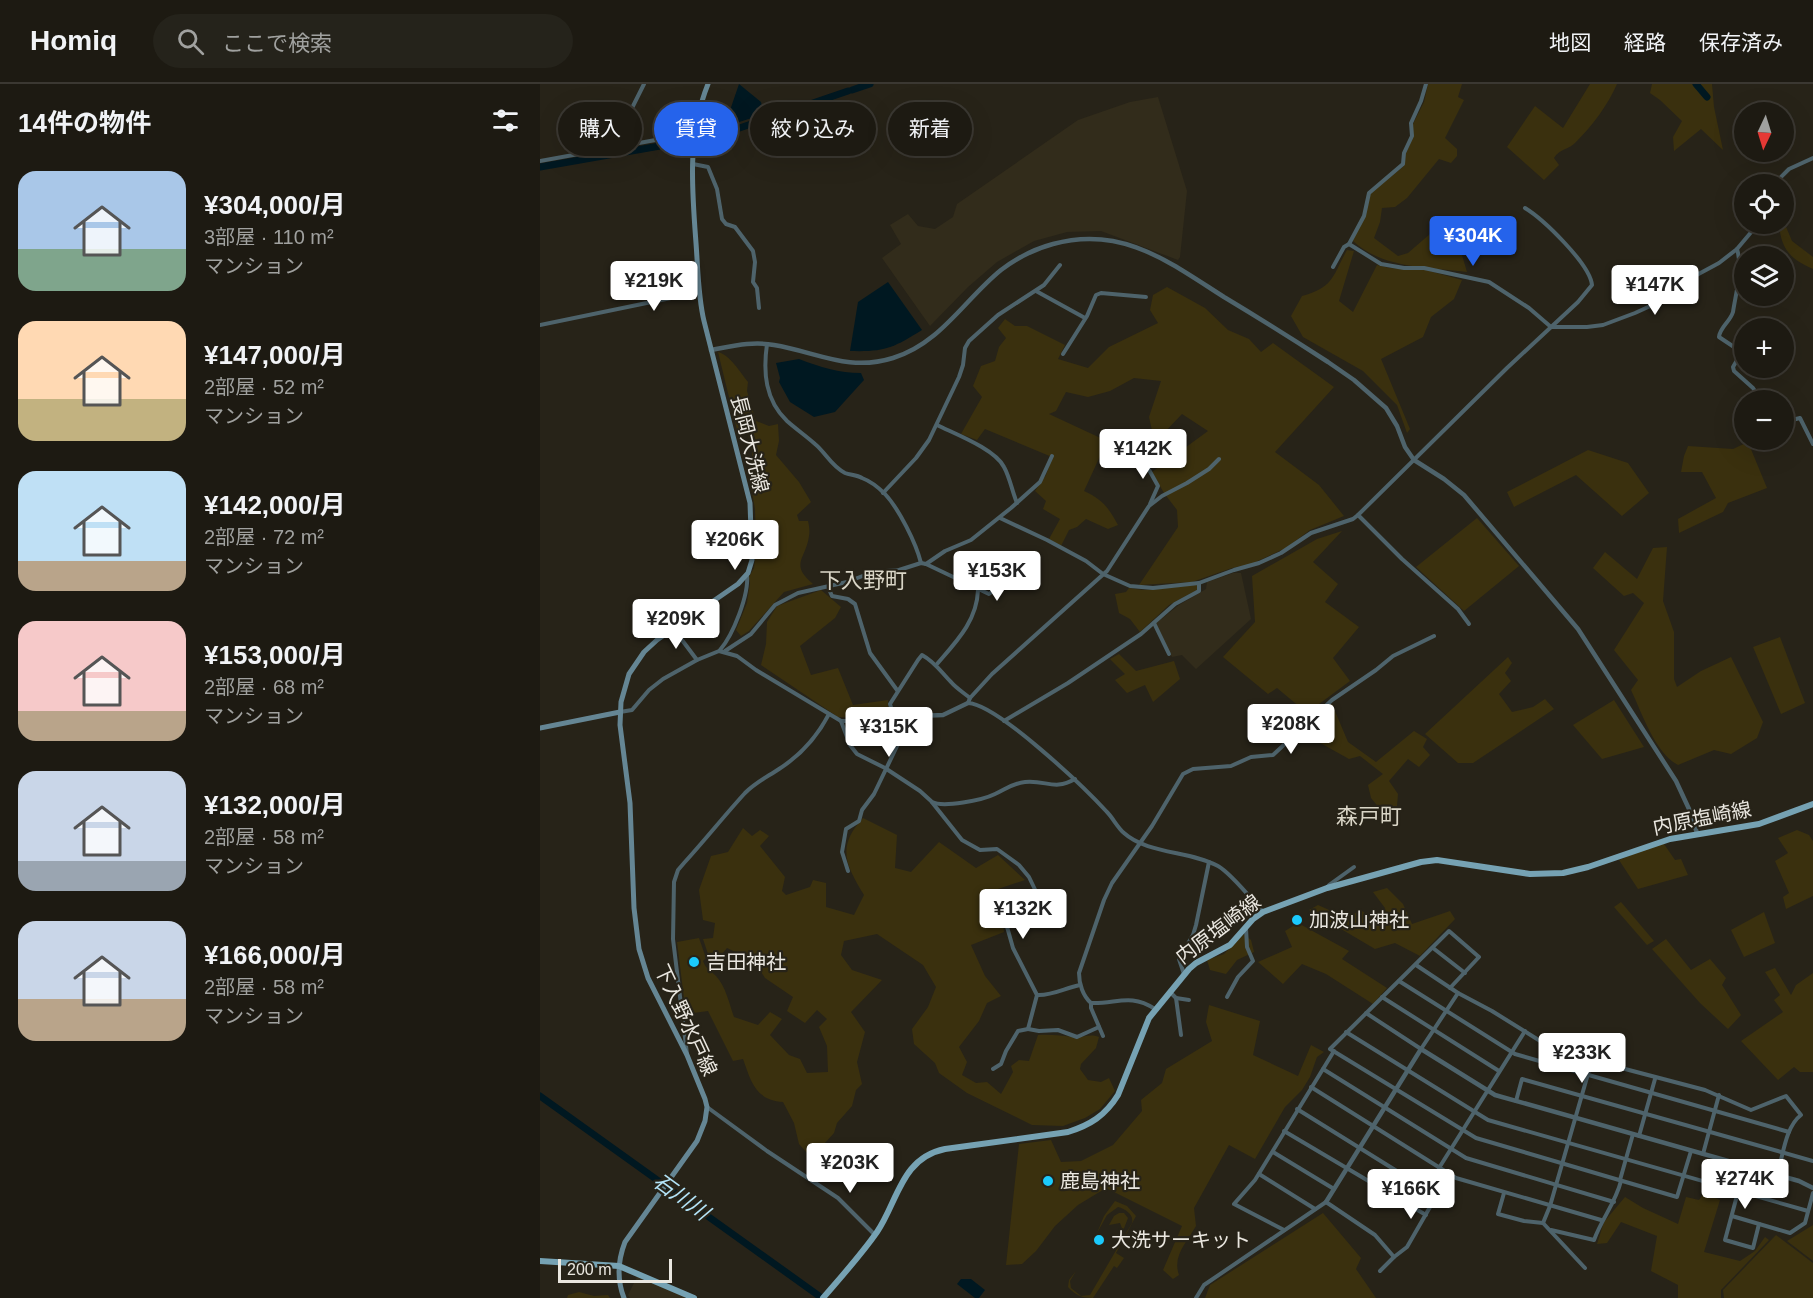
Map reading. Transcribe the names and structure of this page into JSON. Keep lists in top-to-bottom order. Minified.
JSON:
{"streets":{"main road":["長岡大洗線","内原塩崎線","下入野水戸線"]},"districts":["下入野町","森戸町"],"water":["石川川"],"places":["加波山神社","吉田神社","鹿島神社","大洗サーキット"],"scale_bar":"200 m","north":"bottom","page":{"header":"Homiq","search":"ここで検索","nav":["地図","経路","保存済み"],"heading":"14件の物件","map_buttons":["+","−"],"chip":["購入","賃貸","絞り込み","新着"],"list":[{"name":"¥304,000/月","note":"3部屋 · 110 m² · マンション"},{"name":"¥147,000/月","note":"2部屋 · 52 m² · マンション"},{"name":"¥142,000/月","note":"2部屋 · 72 m² · マンション"},{"name":"¥153,000/月","note":"2部屋 · 68 m² · マンション"},{"name":"¥132,000/月","note":"2部屋 · 58 m² · マンション"},{"name":"¥166,000/月","note":"2部屋 · 58 m² · マンション"}],"price":["¥304K","¥219K","¥147K","¥142K","¥206K","¥153K","¥209K","¥208K","¥315K","¥132K","¥233K","¥203K","¥274K","¥166K"],"scale":"200 m"}}
